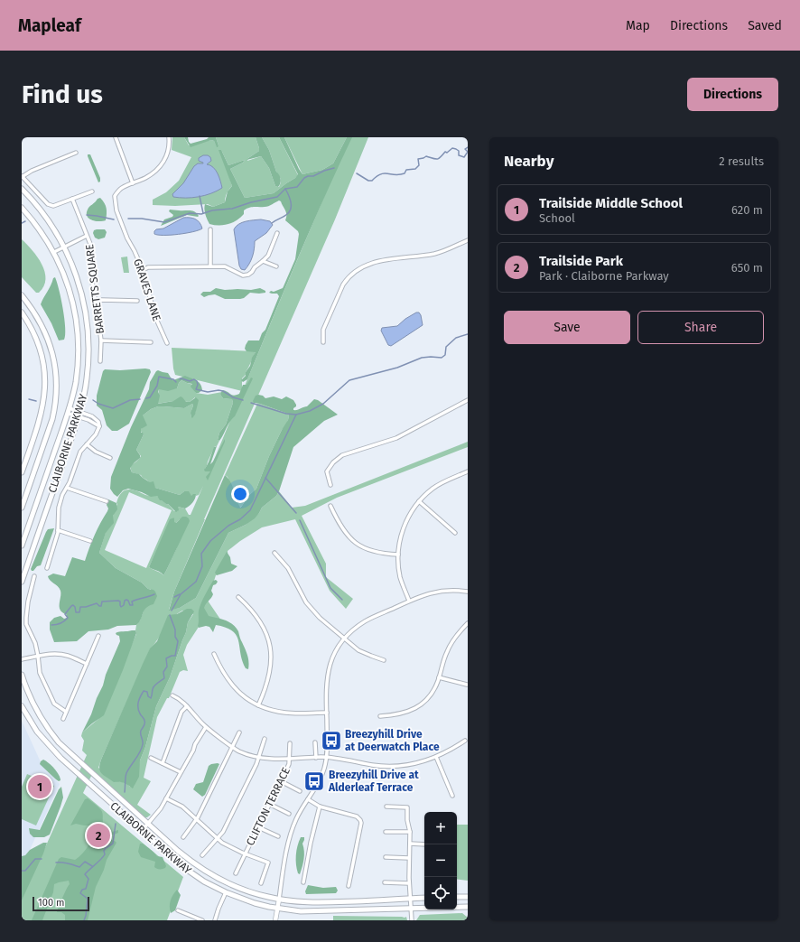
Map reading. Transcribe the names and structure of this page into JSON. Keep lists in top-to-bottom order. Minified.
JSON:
{"streets":{"main road":["CLAIBORNE PARKWAY"],"street":["BARRETTS SQUARE","GRAVES LANE","CLIFTON TERRACE"]},"places":{"bus stop":["Breezyhill Drive at Deerwatch Place","Breezyhill Drive at Alderleaf Terrace"]},"scale_bar":"100 m","page":{"header":"Mapleaf","nav":["Map","Directions","Saved"],"buttons":["Directions",["Save","Share"]],"title":"Find us","heading":["Nearby","2 results"],"list":[{"mark":"1","name":"Trailside Middle School","note":"School","value":"620 m"},{"mark":"2","name":"Trailside Park","note":"Park · Claiborne Parkway","value":"650 m"}],"pins":["1","2"],"map_buttons":["+","−"],"scale":"100 m"}}
